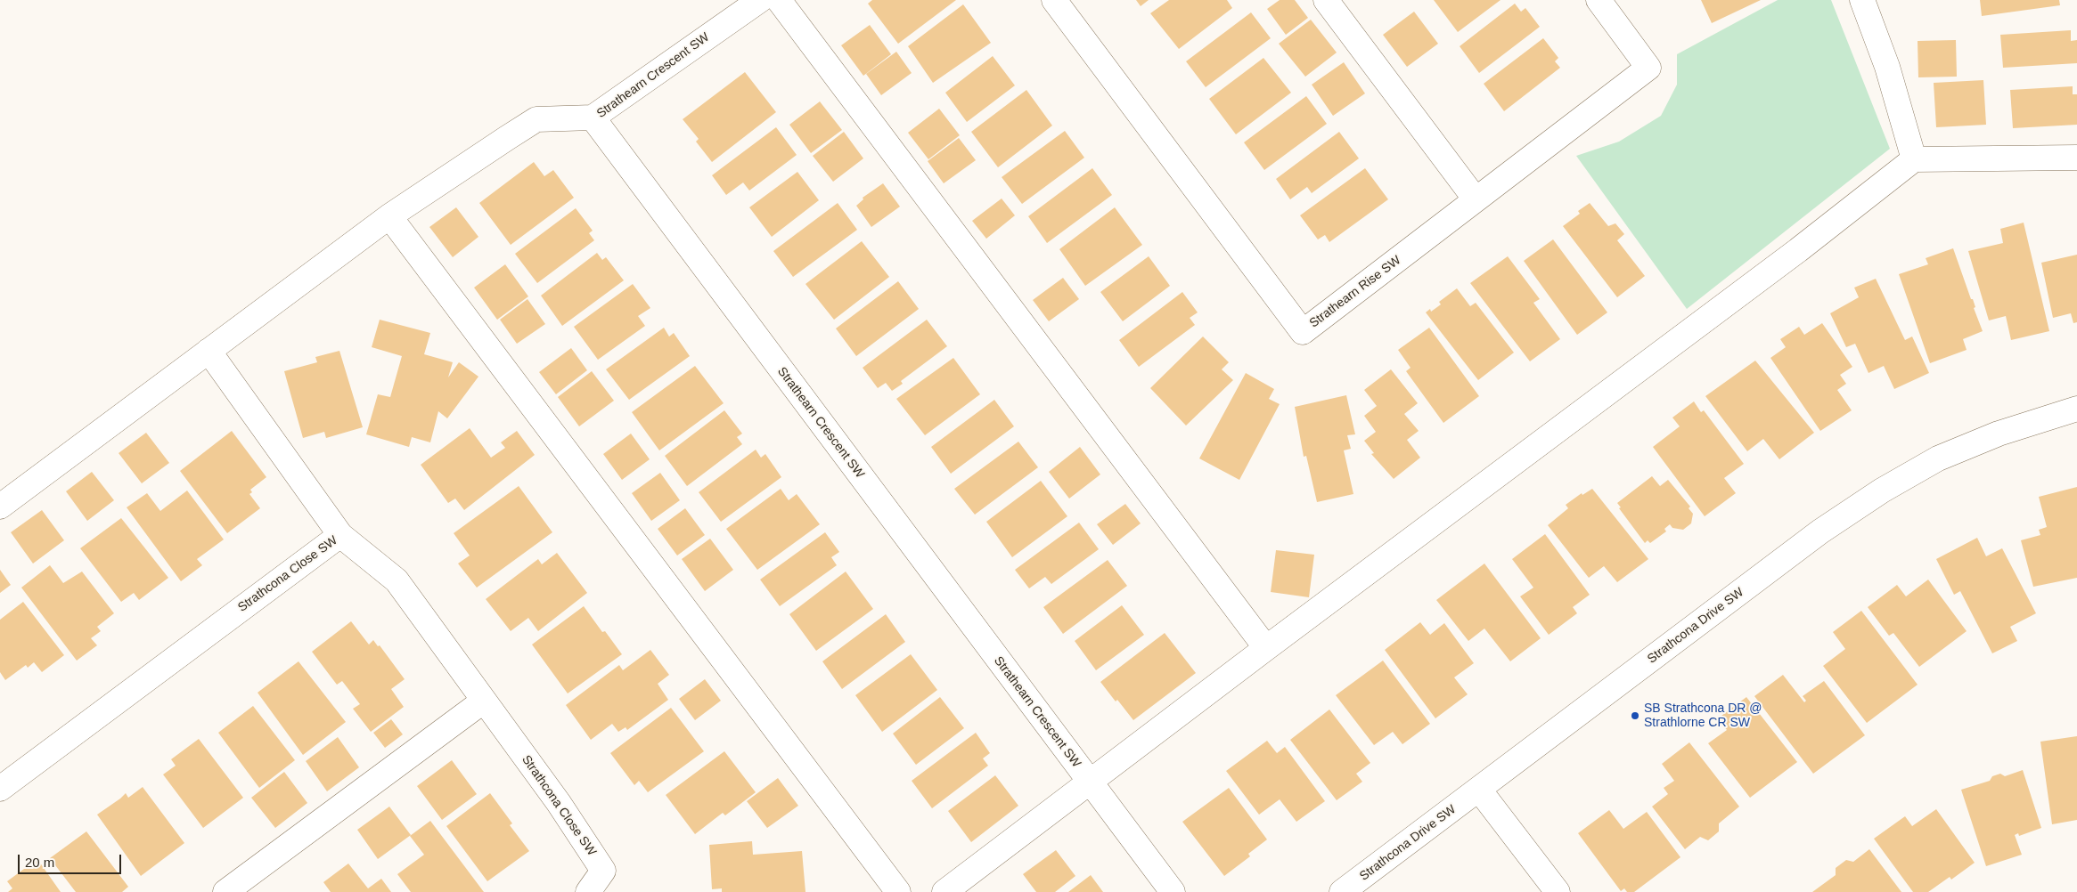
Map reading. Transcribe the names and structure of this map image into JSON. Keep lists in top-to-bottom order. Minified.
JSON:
{"streets":{"street":["Strathearn Crescent SW","Strathearn Rise SW","Strathcona Close SW","Strathcona Drive SW"]},"places":["SB Strathcona DR @ Strathlorne CR SW"],"scale_bar":"20 m"}
